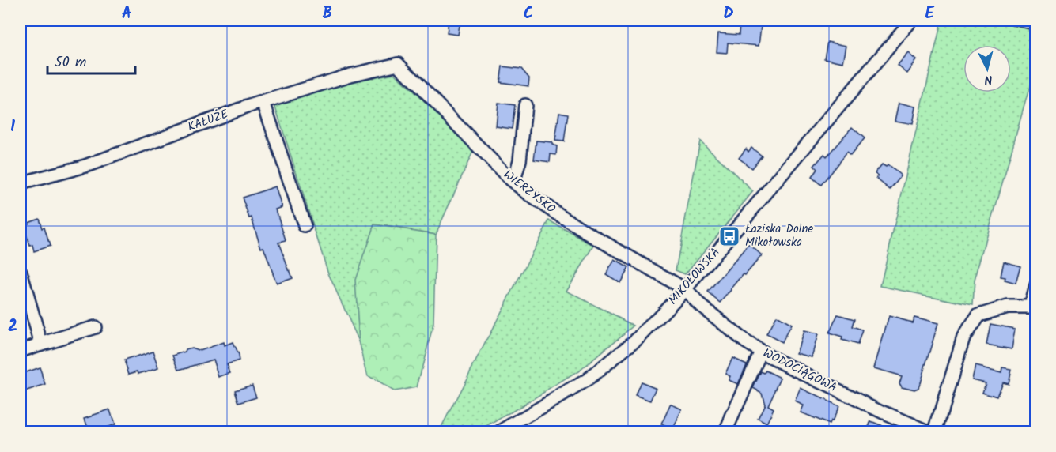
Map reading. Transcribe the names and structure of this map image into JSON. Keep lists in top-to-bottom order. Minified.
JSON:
{"streets":{"street":["KAŁUŻE","WIERZYSKO","MIKOŁOWSKA","WODOCIĄGOWA"]},"crossings":[["KAŁUŻE","WIERZYSKO"],["WIERZYSKO","MIKOŁOWSKA"],["WIERZYSKO","WODOCIĄGOWA"],["MIKOŁOWSKA","WODOCIĄGOWA"]],"places":{"bus stop":["Łaziska Dolne Mikołowska"]},"scale_bar":"50 m","north":"bottom","grid":{"columns":["A","B","C","D","E"],"rows":["1","2"]}}
